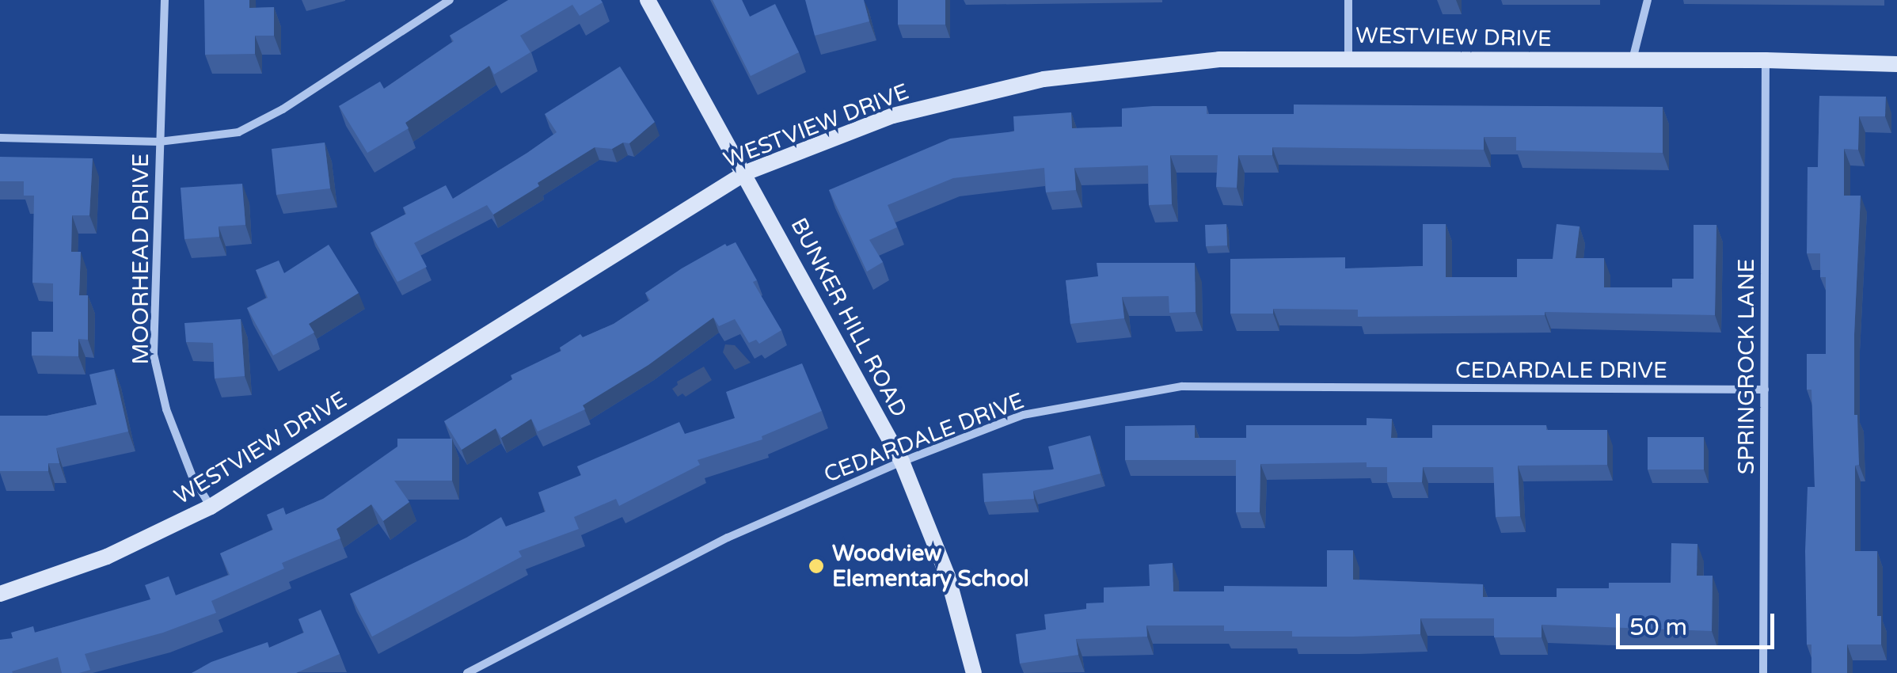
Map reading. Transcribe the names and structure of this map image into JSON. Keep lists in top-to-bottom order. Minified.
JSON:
{"streets":{"main road":["WESTVIEW DRIVE","BUNKER HILL ROAD"],"street":["MOORHEAD DRIVE","SPRINGROCK LANE","CEDARDALE DRIVE"]},"crossings":[["WESTVIEW DRIVE","MOORHEAD DRIVE"],["WESTVIEW DRIVE","BUNKER HILL ROAD"],["WESTVIEW DRIVE","SPRINGROCK LANE"],["BUNKER HILL ROAD","CEDARDALE DRIVE"],["SPRINGROCK LANE","CEDARDALE DRIVE"]],"places":["Woodview Elementary School"],"scale_bar":"50 m"}
